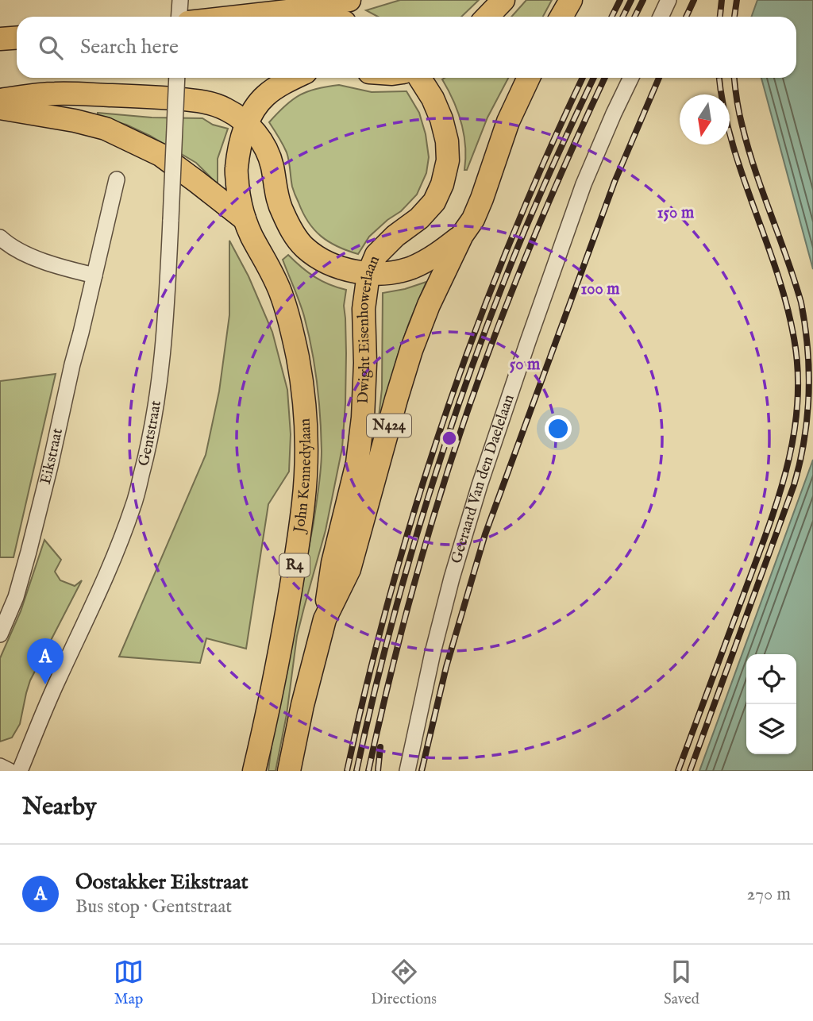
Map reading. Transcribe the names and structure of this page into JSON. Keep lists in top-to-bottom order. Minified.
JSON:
{"streets":{"highway":["Dwight Eisenhowerlaan","N424","John Kennedylaan","R4"],"street":["Gentstraat","Eikstraat","Geeraard Van den Daelelaan"]},"crossings":[["Dwight Eisenhowerlaan","N424"],["Dwight Eisenhowerlaan","R4"],["N424","John Kennedylaan"],["N424","R4"]],"north":"bottom","page":{"search":"Search here","pins":"A","heading":"Nearby","list":[{"mark":"A","name":"Oostakker Eikstraat","note":"Bus stop · Gentstraat","value":"270 m"}],"nav":["Map","Directions","Saved"]},"rings":["150 m","100 m","50 m"]}
